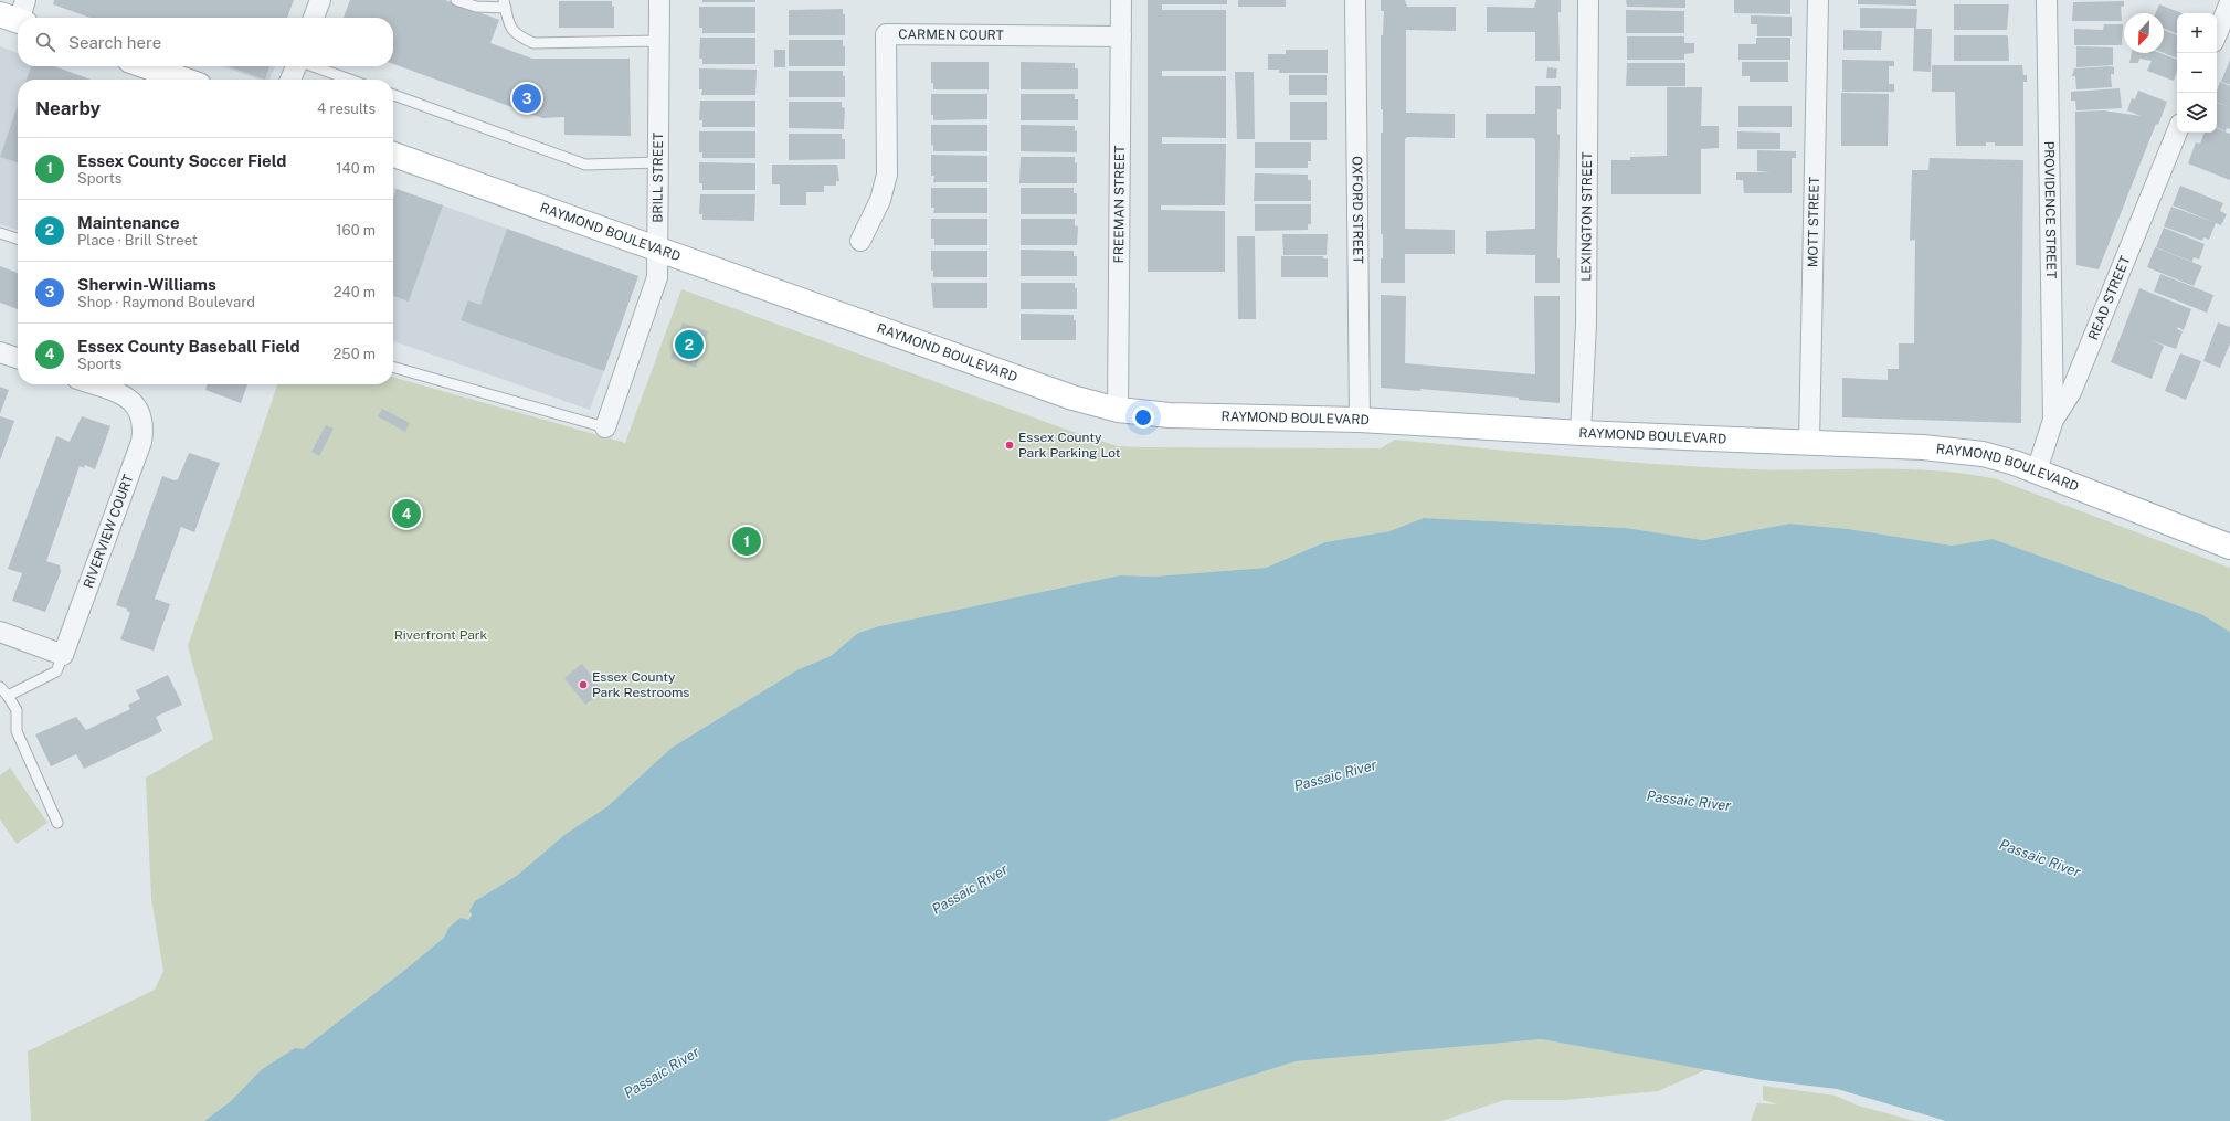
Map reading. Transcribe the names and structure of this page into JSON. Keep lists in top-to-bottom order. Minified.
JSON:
{"streets":{"main road":["RAYMOND BOULEVARD"],"street":["CARMEN COURT","BRILL STREET","FREEMAN STREET","OXFORD STREET","PROVIDENCE STREET","LEXINGTON STREET","MOTT STREET","READ STREET","RIVERVIEW COURT"]},"crossings":[["CARMEN COURT","FREEMAN STREET"],["BRILL STREET","RAYMOND BOULEVARD"],["FREEMAN STREET","RAYMOND BOULEVARD"],["OXFORD STREET","RAYMOND BOULEVARD"],["PROVIDENCE STREET","READ STREET"],["LEXINGTON STREET","RAYMOND BOULEVARD"],["MOTT STREET","RAYMOND BOULEVARD"],["RAYMOND BOULEVARD","READ STREET"]],"water":["Passaic River"],"parks":["Riverfront Park"],"places":["Essex County Park Parking Lot","Essex County Park Restrooms"],"north":"bottom left","page":{"map_buttons":["+","−"],"search":"Search here","heading":["Nearby","4 results"],"pins":["3","2","4","1"],"list":[{"mark":"1","name":"Essex County Soccer Field","note":"Sports","value":"140 m"},{"mark":"2","name":"Maintenance","note":"Place · Brill Street","value":"160 m"},{"mark":"3","name":"Sherwin-Williams","note":"Shop · Raymond Boulevard","value":"240 m"},{"mark":"4","name":"Essex County Baseball Field","note":"Sports","value":"250 m"}]}}
